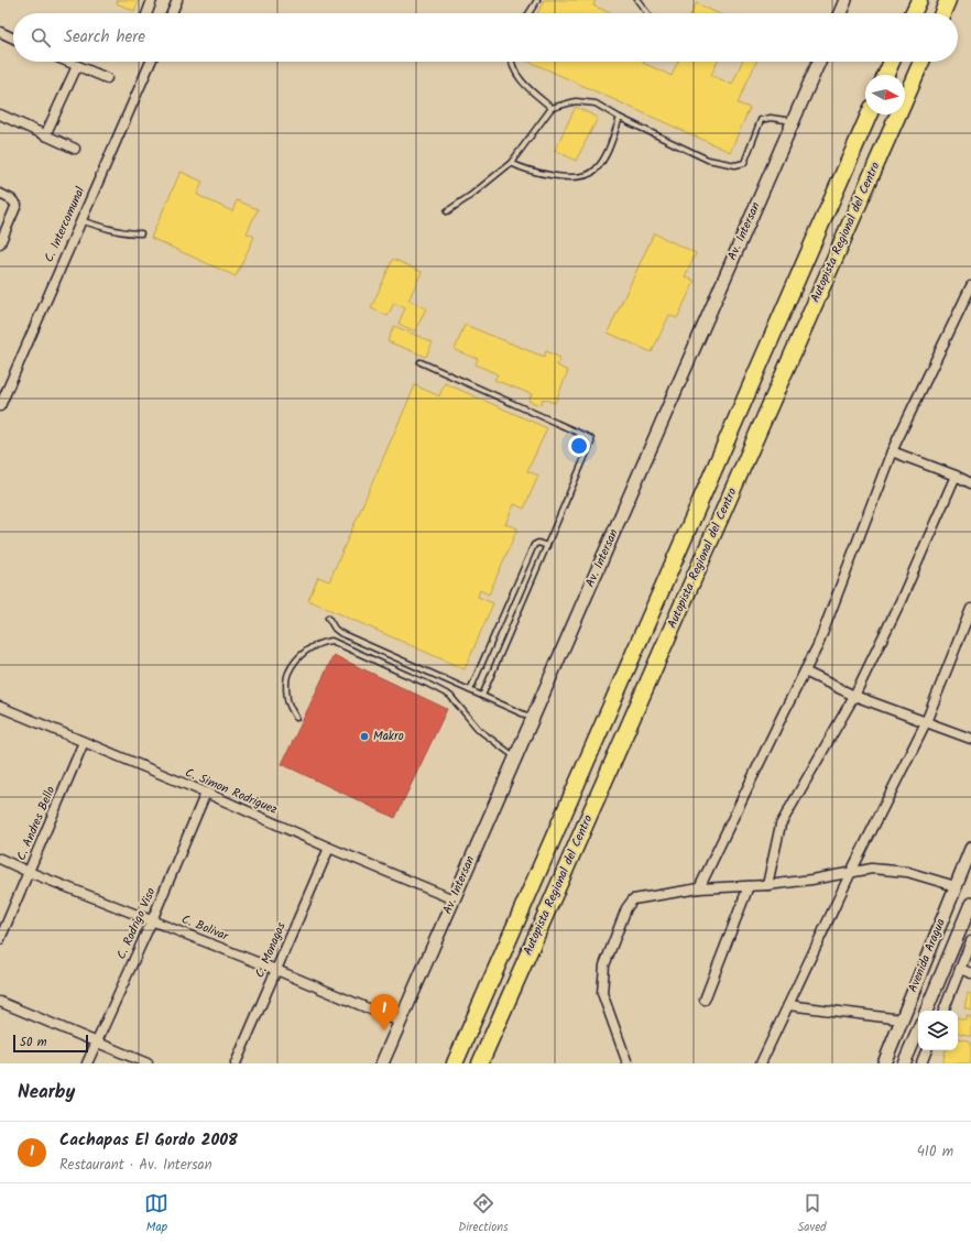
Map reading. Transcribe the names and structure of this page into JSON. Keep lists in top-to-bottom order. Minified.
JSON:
{"streets":{"highway":["Autopista Regional del Centro"],"street":["C. Intercomunal","Av. Intersan","C. Simon Rodriguez","C. Andres Bello","C. Rodrigo Viso","C. Bolivar","C. Monagas","Avenida Aragua"]},"crossings":[["Av. Intersan","C. Simon Rodriguez"],["Av. Intersan","C. Bolivar"],["C. Simon Rodriguez","C. Andres Bello"],["C. Simon Rodriguez","C. Rodrigo Viso"],["C. Simon Rodriguez","C. Monagas"],["C. Andres Bello","C. Bolivar"],["C. Rodrigo Viso","C. Bolivar"],["C. Bolivar","C. Monagas"]],"places":["Makro"],"scale_bar":"50 m","north":"right","page":{"search":"Search here","pins":"1","scale":"50 m","heading":"Nearby","list":[{"mark":"1","name":"Cachapas El Gordo 2008","note":"Restaurant · Av. Intersan","value":"410 m"}],"nav":["Map","Directions","Saved"]}}
